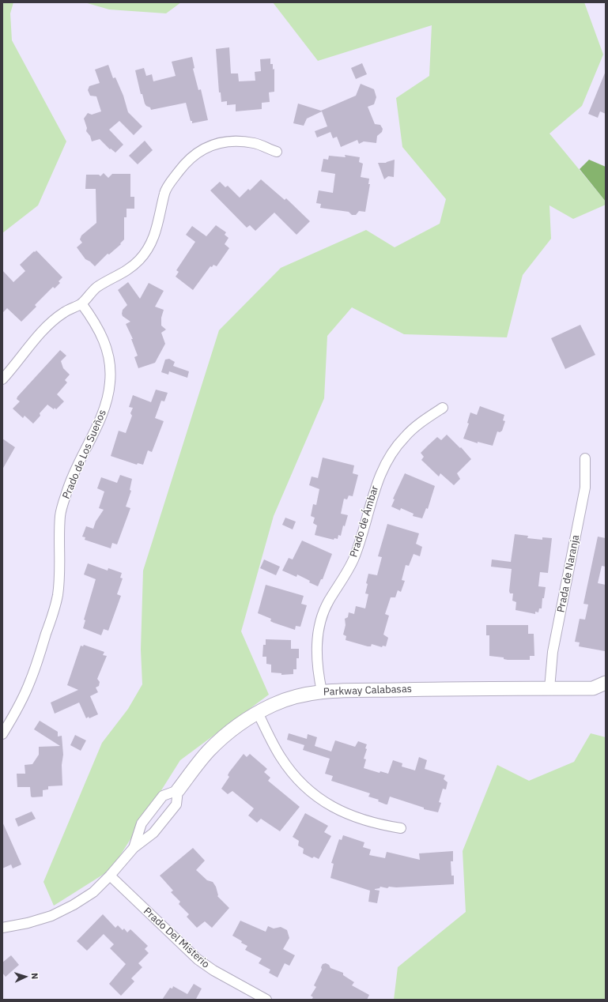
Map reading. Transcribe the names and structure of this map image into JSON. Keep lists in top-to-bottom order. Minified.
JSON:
{"streets":{"street":["Prado de Los Sueños","Prado de Ámbar","Prada de Naranja","Parkway Calabasas","Prado Del Misterio"]},"crossings":[["Prado de Ámbar","Parkway Calabasas"],["Prada de Naranja","Parkway Calabasas"],["Parkway Calabasas","Prado Del Misterio"]],"north":"right"}
